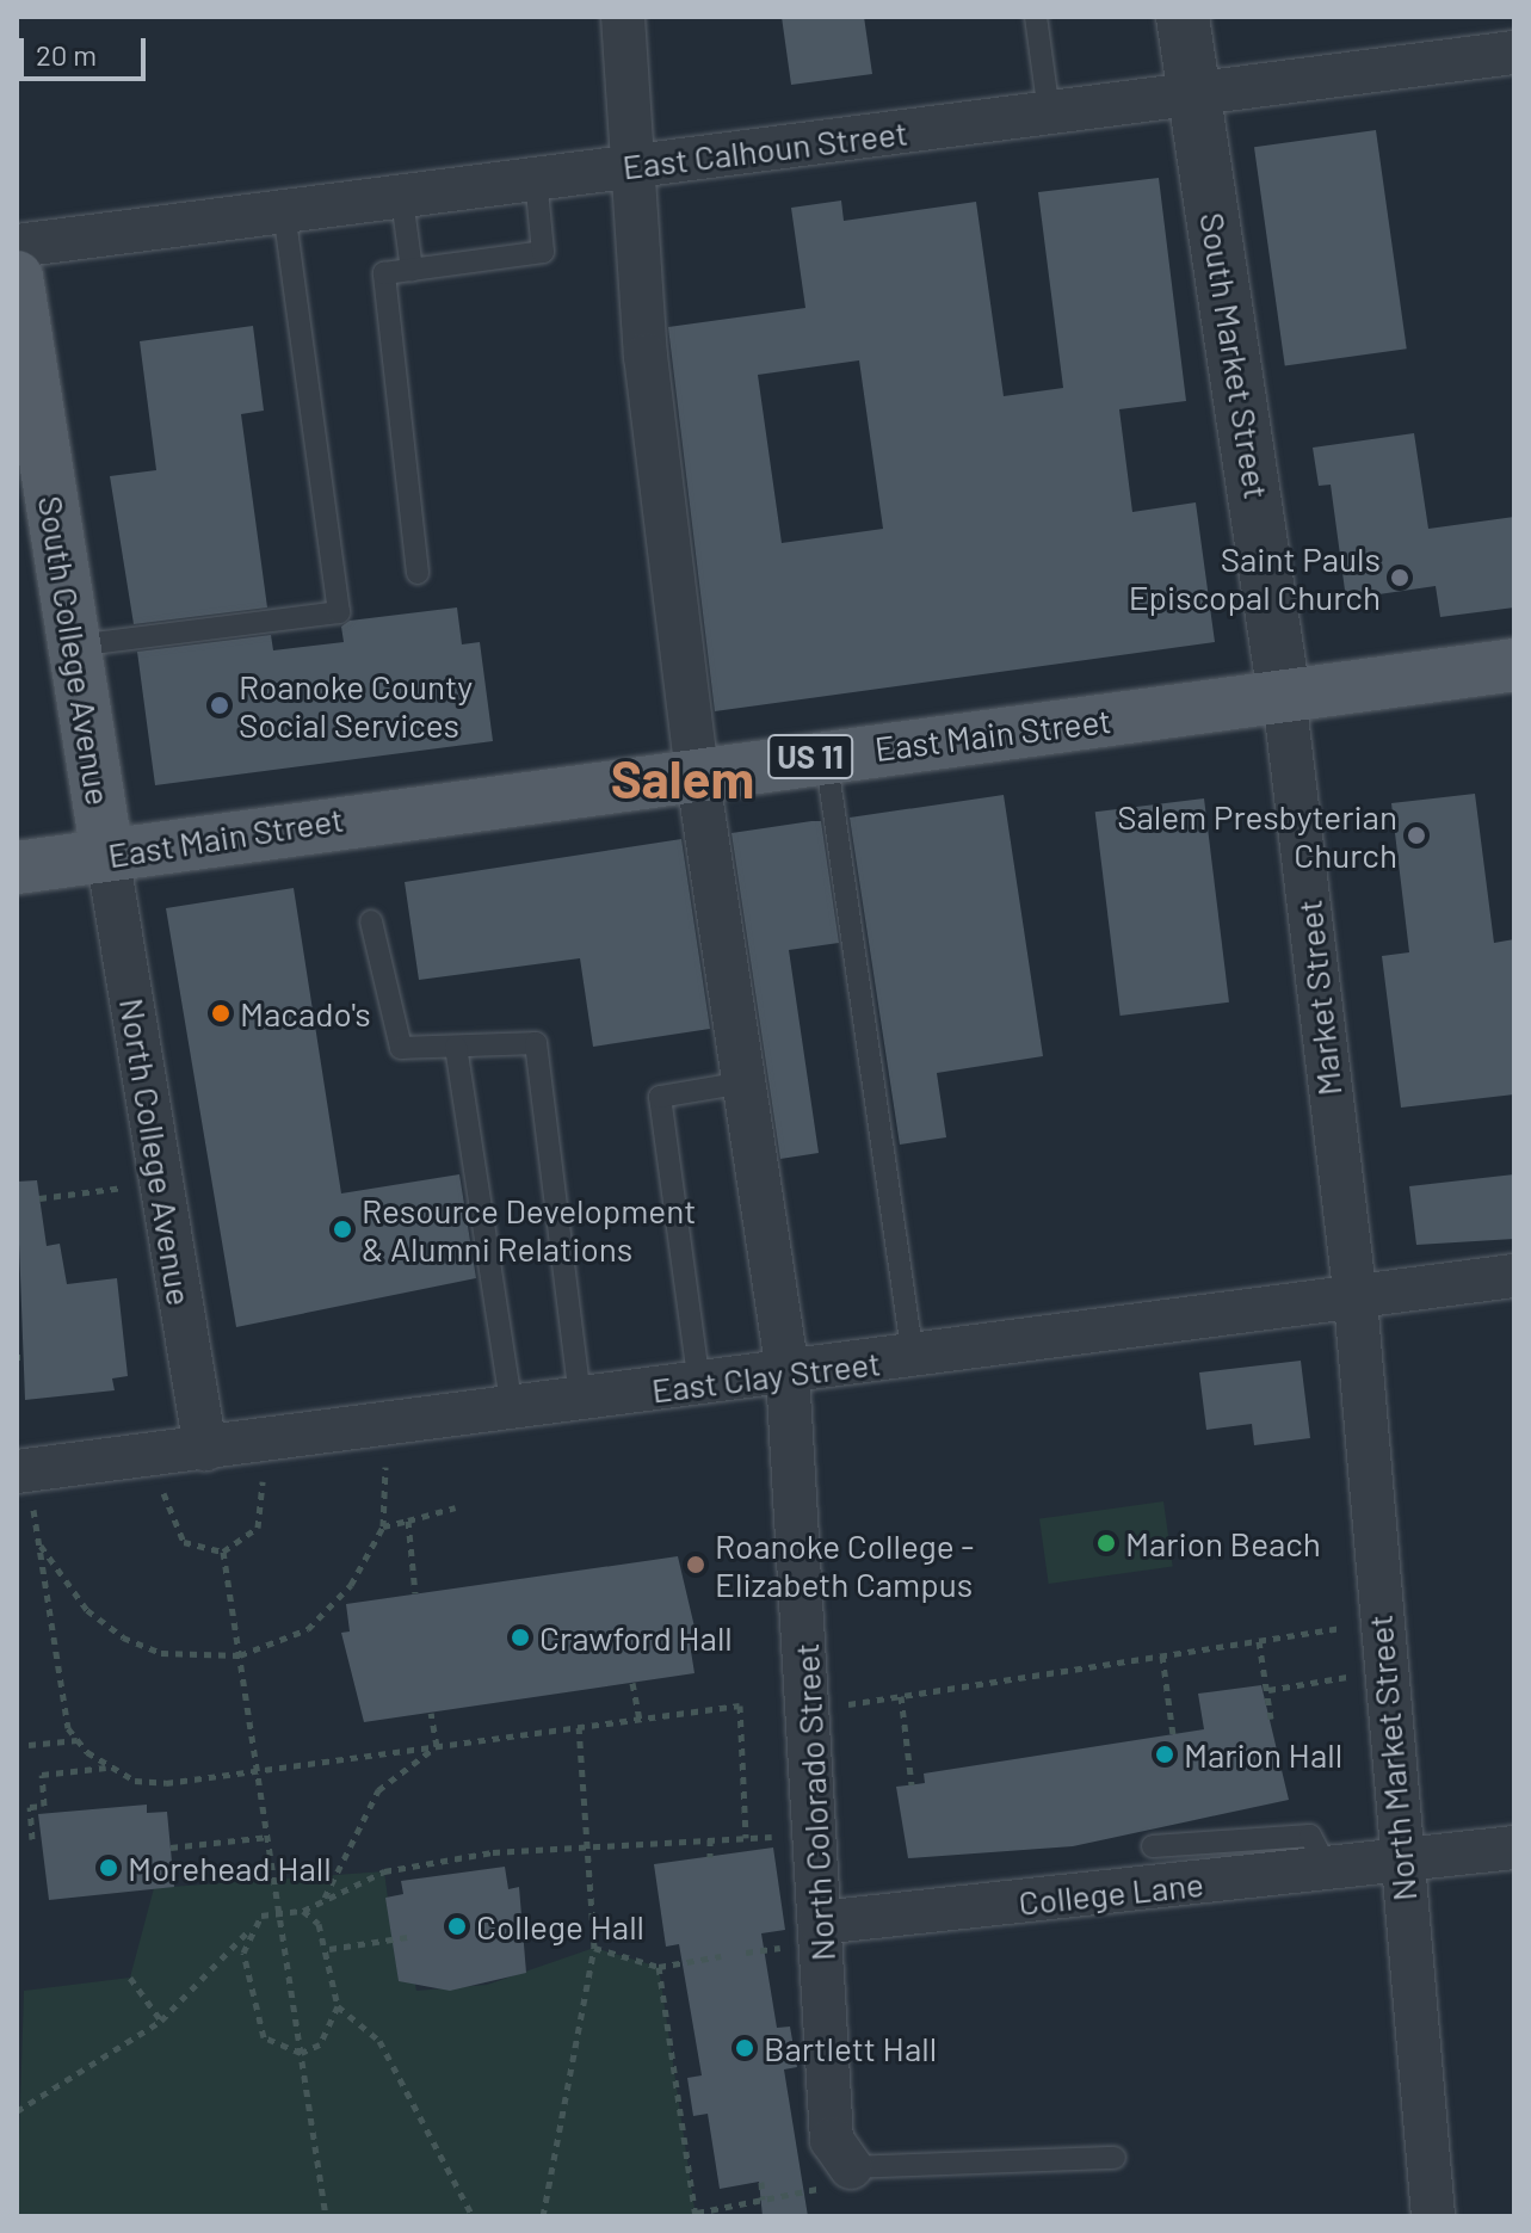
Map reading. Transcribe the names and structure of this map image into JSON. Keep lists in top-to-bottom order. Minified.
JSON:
{"streets":{"main road":["South College Avenue","East Main Street","US 11"],"street":["East Calhoun Street","South Market Street","Market Street","North College Avenue","East Clay Street","North Market Street","North Colorado Street","College Lane"]},"crossings":[["East Calhoun Street","South Market Street"],["East Calhoun Street","North Colorado Street"],["South Market Street","East Main Street"],["South Market Street","Market Street"],["South College Avenue","East Main Street"],["South College Avenue","North College Avenue"],["East Main Street","Market Street"],["East Main Street","North College Avenue"],["East Main Street","North Colorado Street"],["Market Street","East Clay Street"],["Market Street","North Market Street"],["North College Avenue","East Clay Street"],["East Clay Street","North Market Street"],["East Clay Street","North Colorado Street"],["North Market Street","College Lane"],["North Colorado Street","College Lane"]],"districts":["Salem"],"places":["Saint Pauls Episcopal Church","Roanoke County Social Services","Salem Presbyterian Church","Macado's","Resource Development & Alumni Relations","Marion Beach","Roanoke College - Elizabeth Campus","Crawford Hall","Marion Hall","Morehead Hall","College Hall","Bartlett Hall"],"scale_bar":"20 m"}
